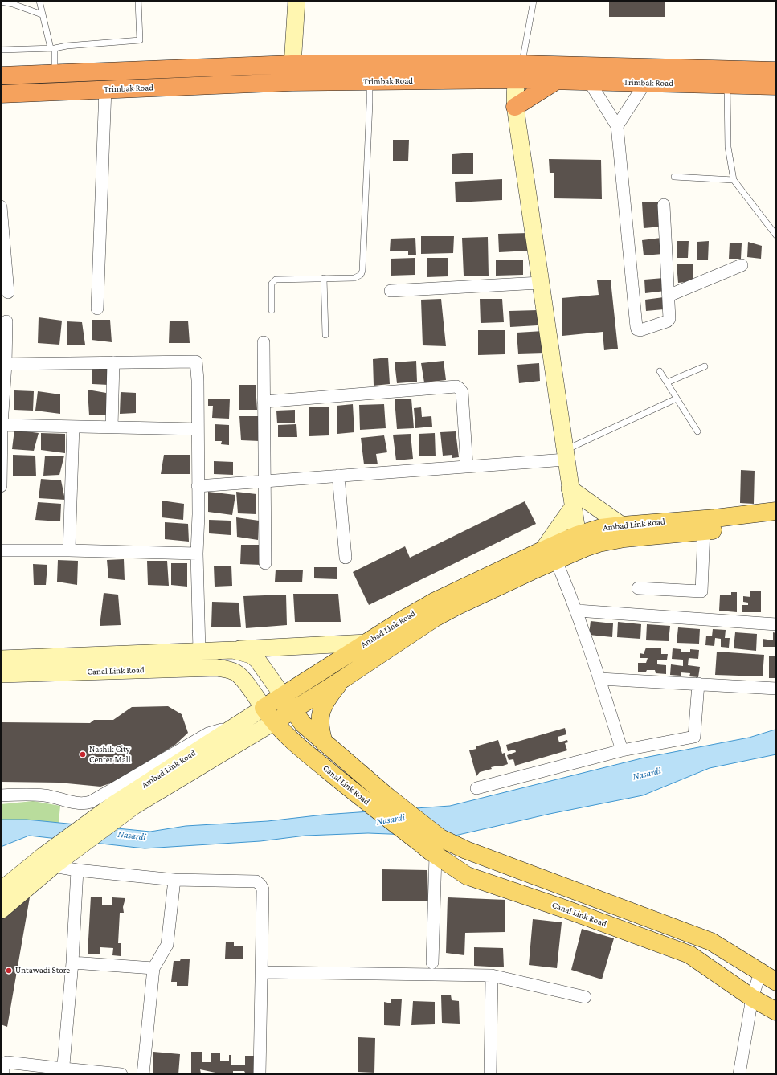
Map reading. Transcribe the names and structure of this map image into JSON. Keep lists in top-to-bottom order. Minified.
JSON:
{"streets":{"highway":["Trimbak Road"],"main road":["Ambad Link Road","Canal Link Road"]},"crossings":[["Ambad Link Road","Canal Link Road"]],"water":["Nasardi"],"places":["Nashik City Center Mall","Untawadi Store"]}
